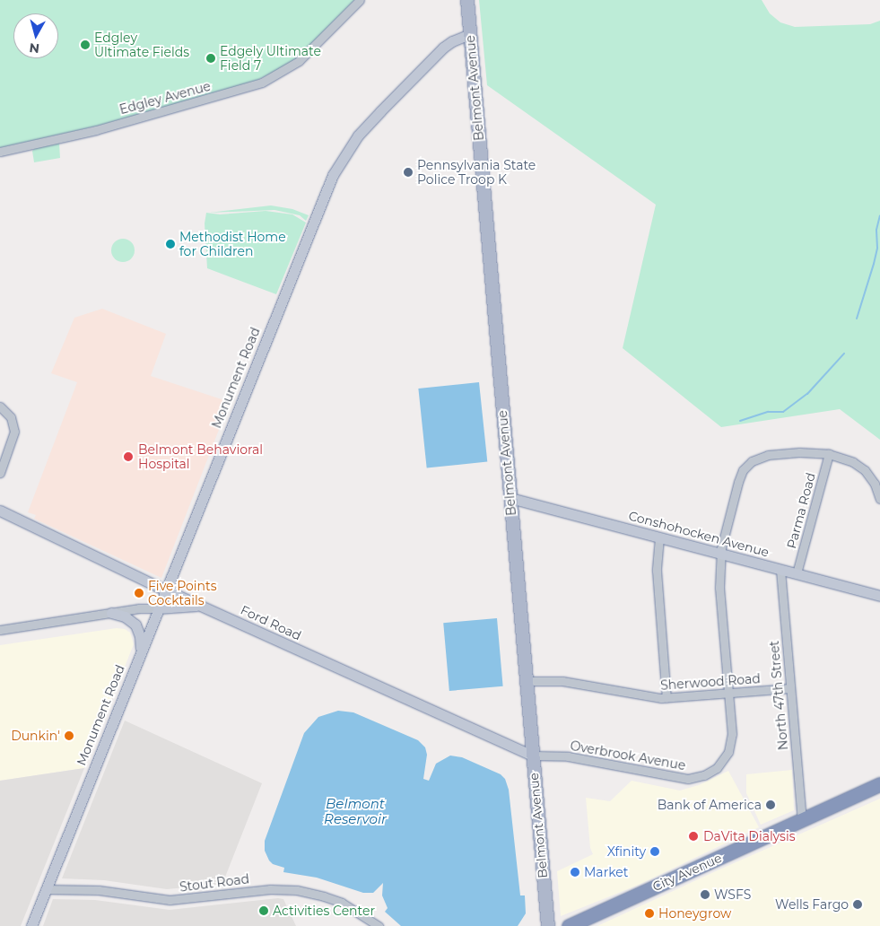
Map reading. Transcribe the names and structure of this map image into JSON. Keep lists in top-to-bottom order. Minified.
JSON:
{"streets":{"highway":["City Avenue"],"main road":["Belmont Avenue"],"street":["Edgley Avenue","Monument Road","Parma Road","Conshohocken Avenue","Ford Road","Sherwood Road","North 47th Street","Overbrook Avenue","Stout Road"]},"crossings":[["Belmont Avenue","Monument Road"],["Belmont Avenue","Conshohocken Avenue"],["Belmont Avenue","Ford Road"],["Belmont Avenue","Sherwood Road"],["Belmont Avenue","Overbrook Avenue"],["Monument Road","Ford Road"],["Monument Road","Stout Road"],["Parma Road","Conshohocken Avenue"],["Conshohocken Avenue","North 47th Street"],["Ford Road","Overbrook Avenue"],["Sherwood Road","North 47th Street"],["Sherwood Road","Overbrook Avenue"],["North 47th Street","City Avenue"]],"water":["Belmont Reservoir"],"places":["Edgley Ultimate Fields","Edgely Ultimate Field 7","Pennsylvania State Police Troop K","Methodist Home for Children","Belmont Behavioral Hospital","Five Points Cocktails","Dunkin'","Bank of America","DaVita Dialysis","Xfinity","Market","WSFS","Wells Fargo","Activities Center","Honeygrow"],"north":"bottom"}
